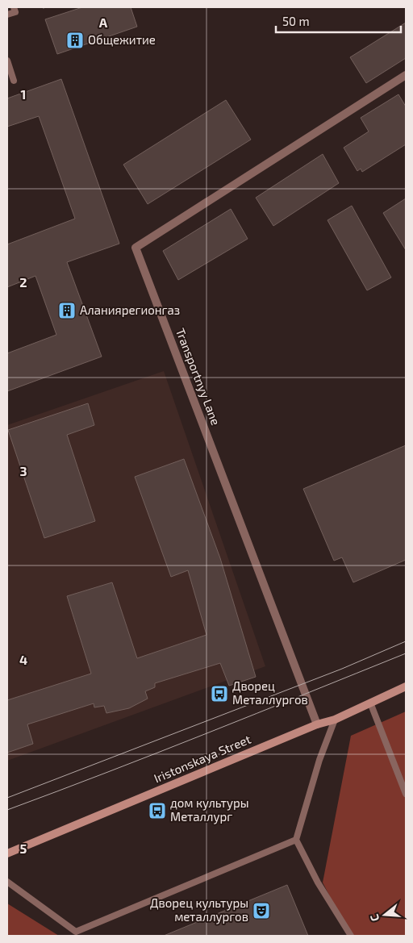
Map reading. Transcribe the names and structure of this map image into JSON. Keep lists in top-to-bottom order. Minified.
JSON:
{"streets":{"main road":["Iristonskaya Street"],"street":["Transportnyy Lane"]},"crossings":[["Transportnyy Lane","Iristonskaya Street"]],"places":{"building":["Общежитие","Аланиярегионгаз"],"bus stop":["Дворец Металлургов","дом культуры Металлург"],"theatre":["Дворец культуры металлургов"]},"scale_bar":"50 m","north":"left","grid":{"columns":["A"],"rows":["1","2","3","4","5"]}}
